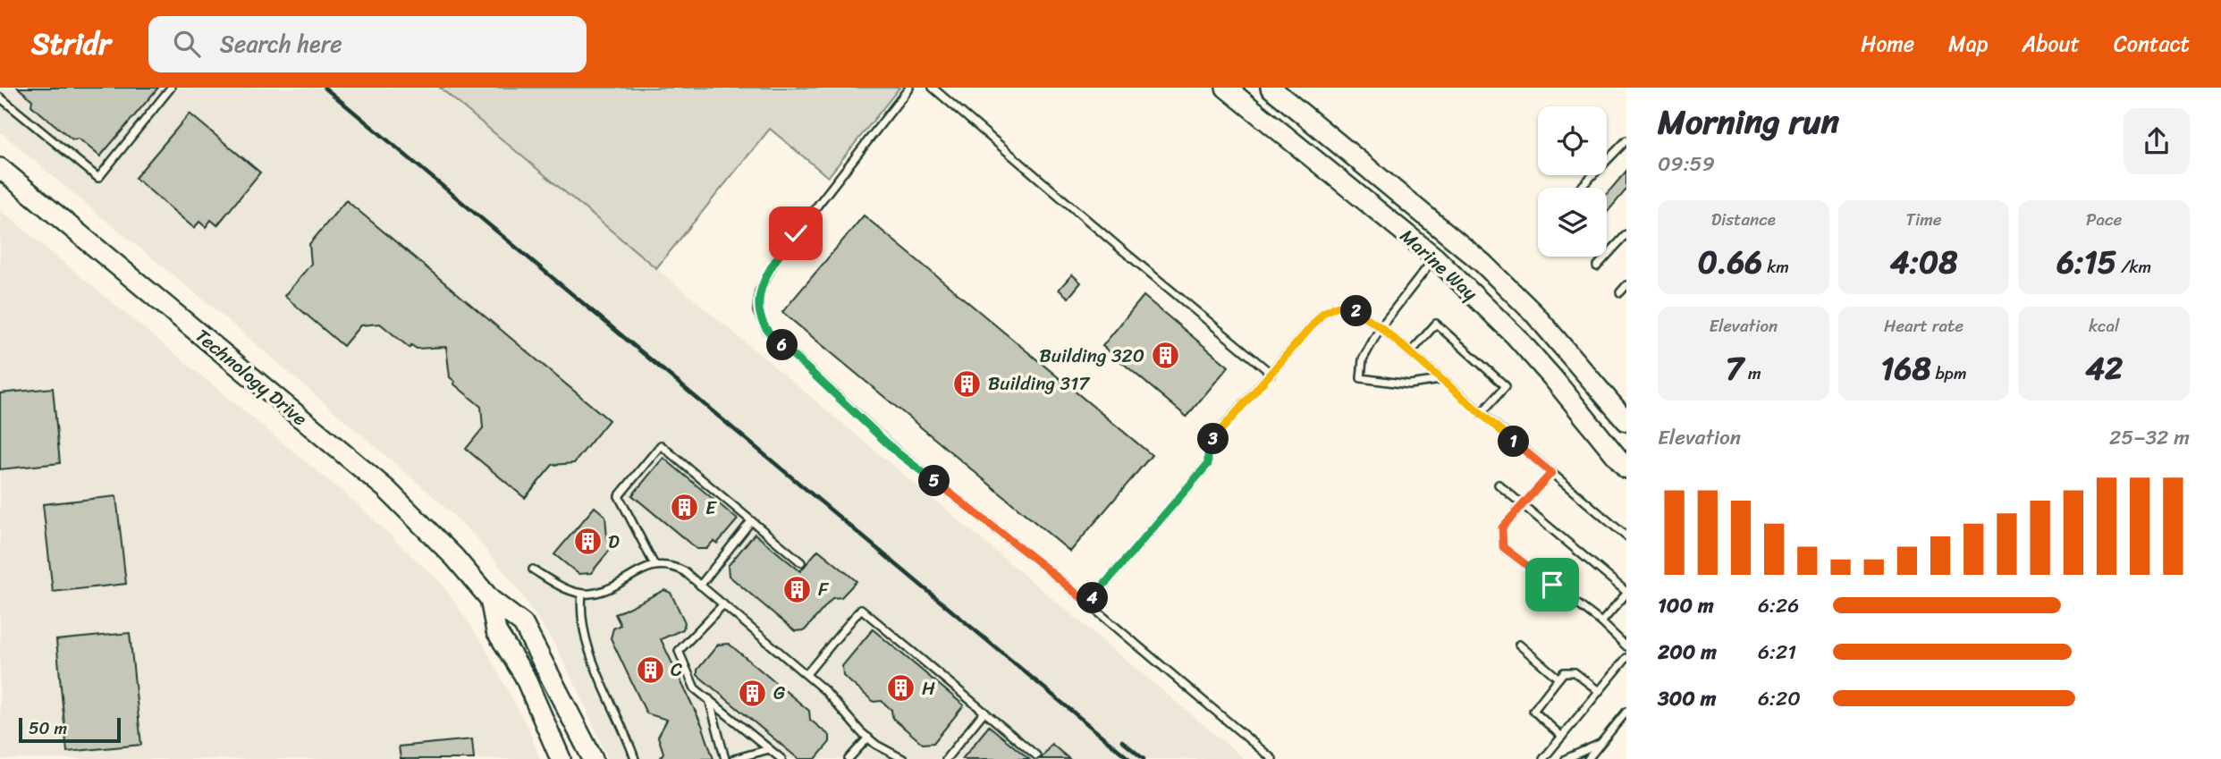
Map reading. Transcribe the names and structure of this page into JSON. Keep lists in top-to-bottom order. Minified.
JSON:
{"streets":{"main road":["Marine Way","Technology Drive"]},"places":{"building":["Building 320","Building 317","E","D","F","C","H","G"]},"scale_bar":"50 m","page":{"header":"Stridr","search":"Search here","nav":["Home","Map","About","Contact"],"heading":["Morning run","09:59"],"stats":[["Distance","0.66 km"],["Time","4:08"],["Pace","6:15 /km"],["Elevation","7 m"],["Heart rate","168 bpm"],["kcal","42"]],"pins":["2","6","3","1","5","4"],"chart":["Elevation","25–32 m"],"list":[{"name":"100 m","note":"6:26"},{"name":"200 m","note":"6:21"},{"name":"300 m","note":"6:20"}],"scale":"50 m"}}
